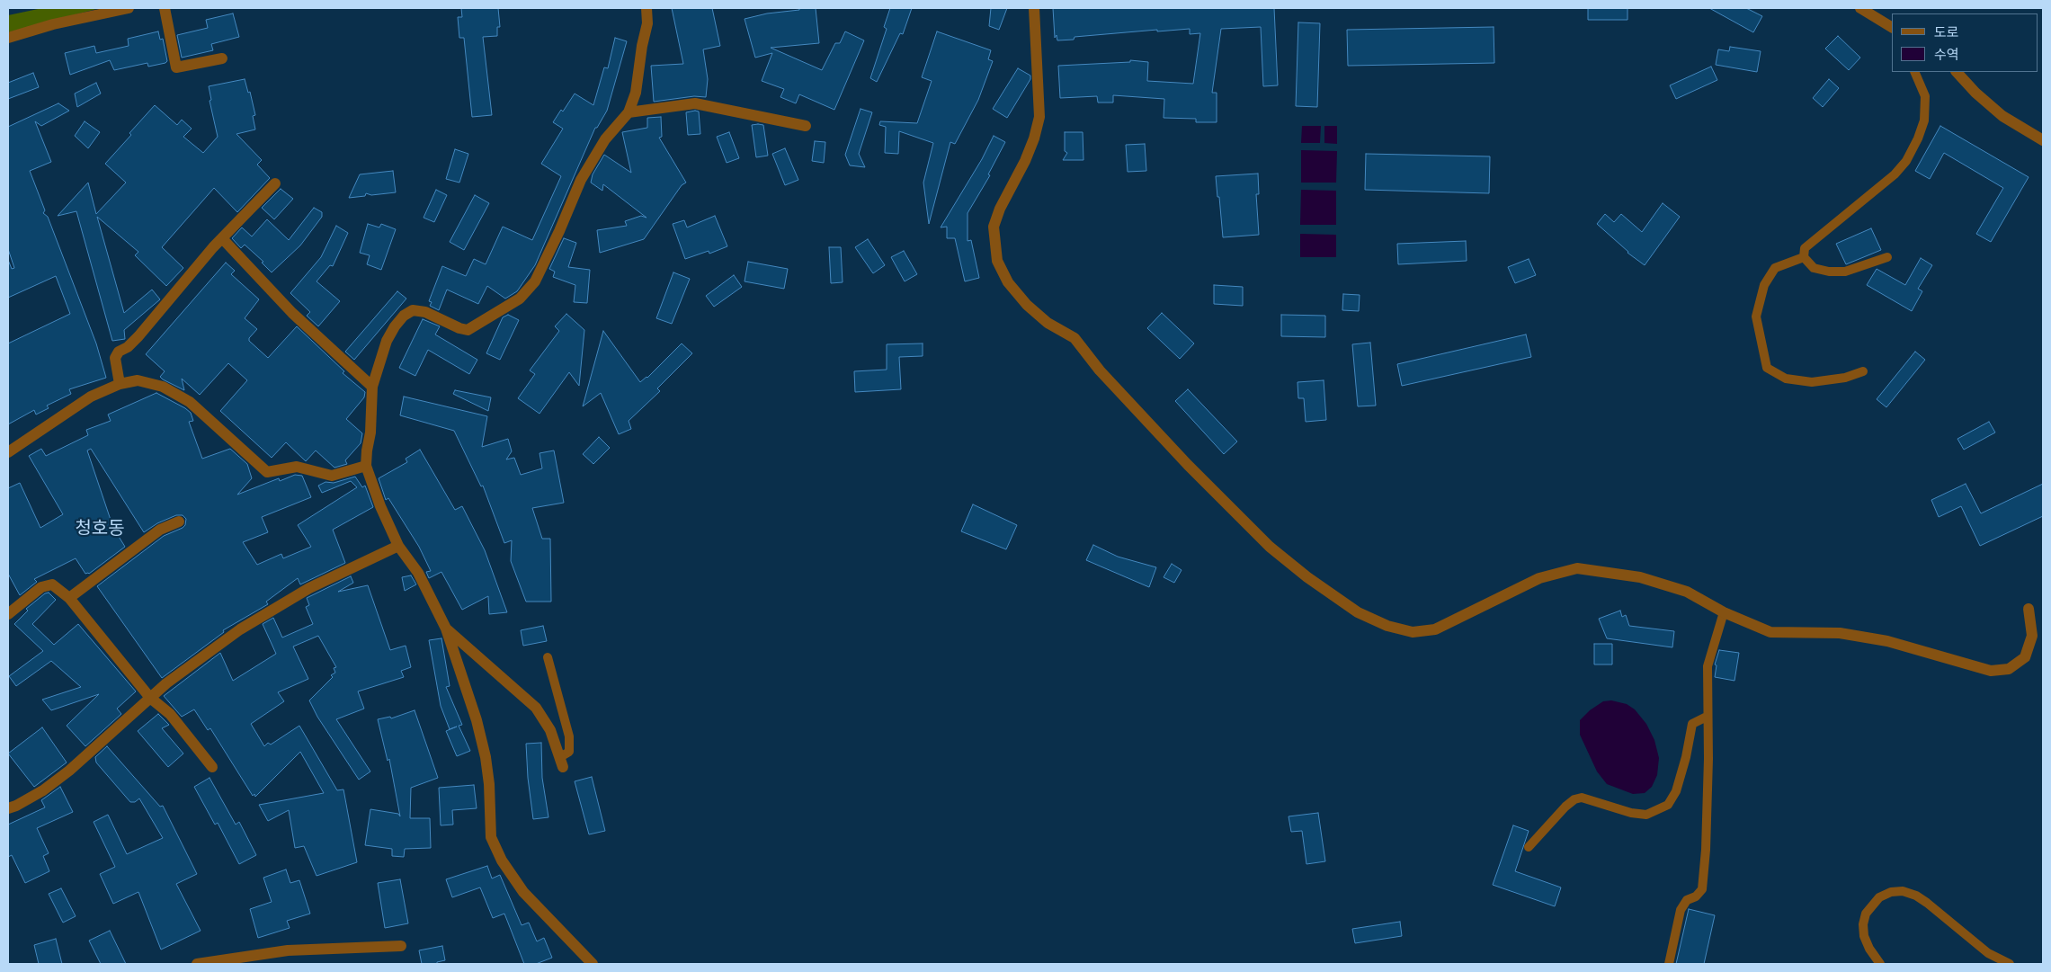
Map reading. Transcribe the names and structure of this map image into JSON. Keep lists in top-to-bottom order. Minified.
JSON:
{"districts":["청호동"],"legend":["도로","수역"]}
